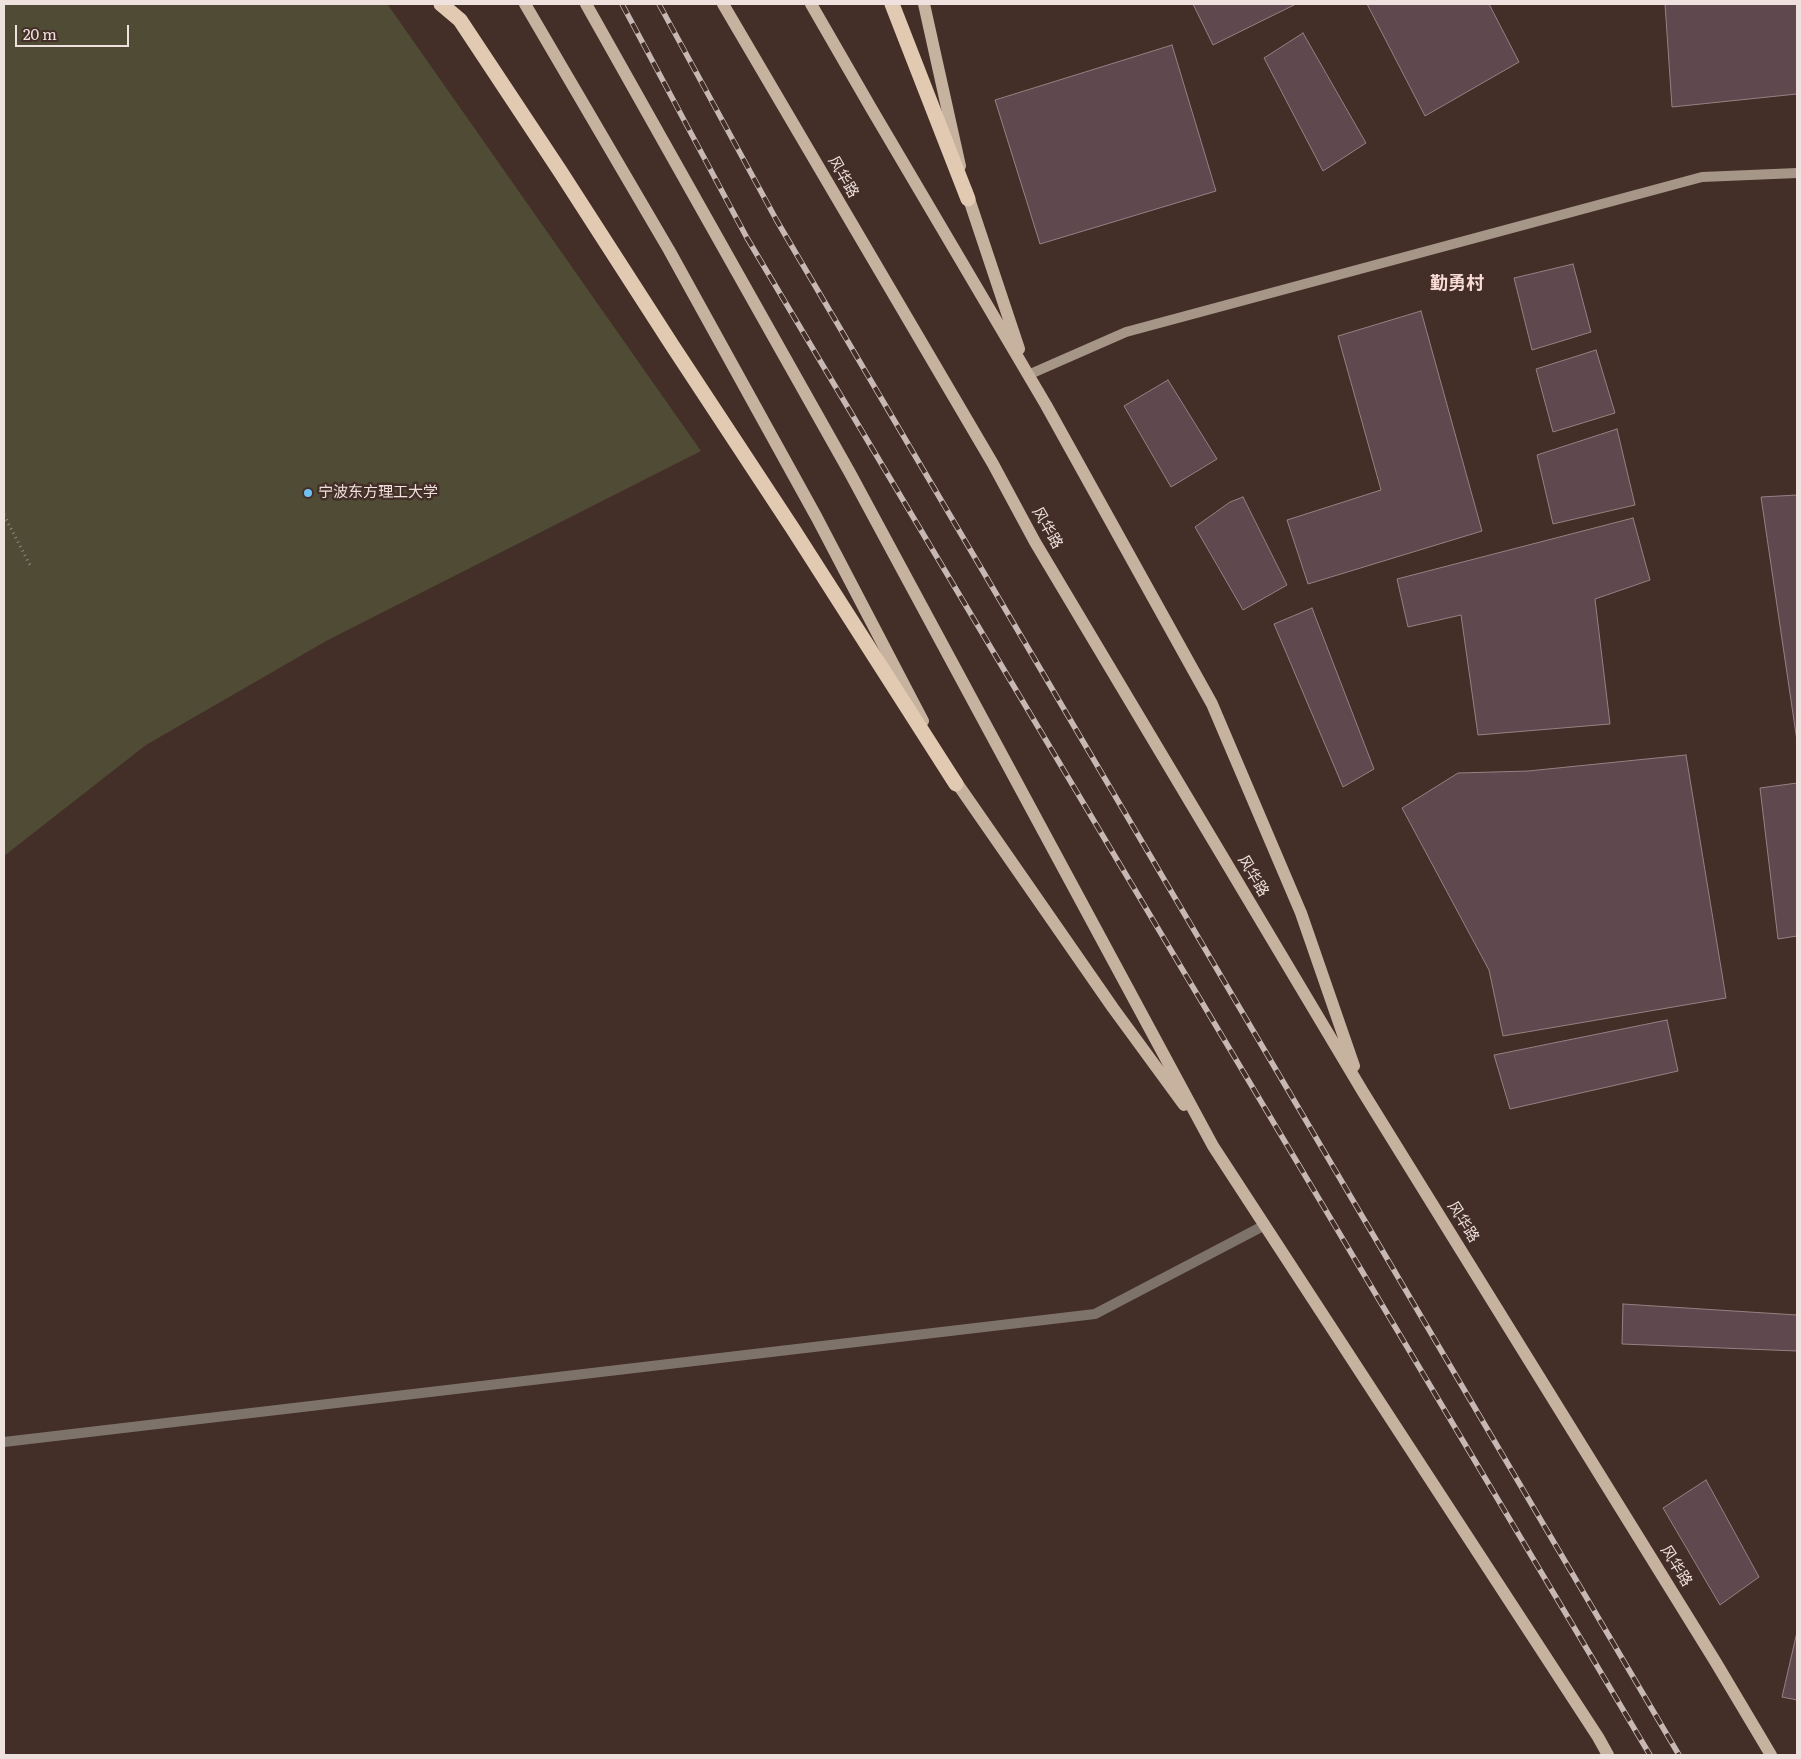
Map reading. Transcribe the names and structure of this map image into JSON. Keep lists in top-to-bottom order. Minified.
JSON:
{"streets":{"main road":["风华路"]},"districts":["勤勇村"],"places":["宁波东方理工大学"],"scale_bar":"20 m"}
